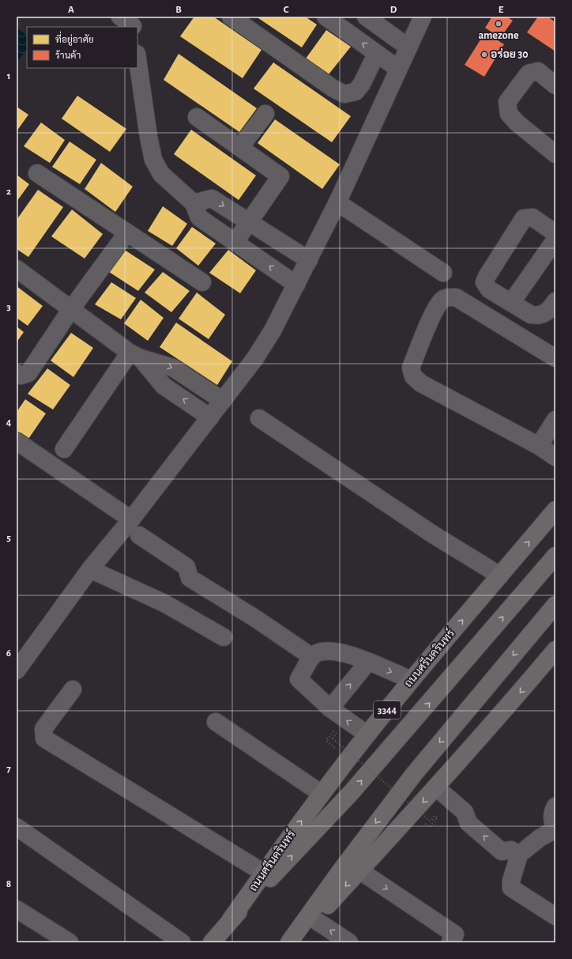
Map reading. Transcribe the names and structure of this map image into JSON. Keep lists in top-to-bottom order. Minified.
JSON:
{"streets":{"main road":["ถนนศรีนครินทร์","3344"]},"places":["amezone","อร่อย 30"],"legend":["ที่อยู่อาศัย","ร้านค้า"],"grid":{"columns":["A","B","C","D","E"],"rows":["1","2","3","4","5","6","7","8"]}}
